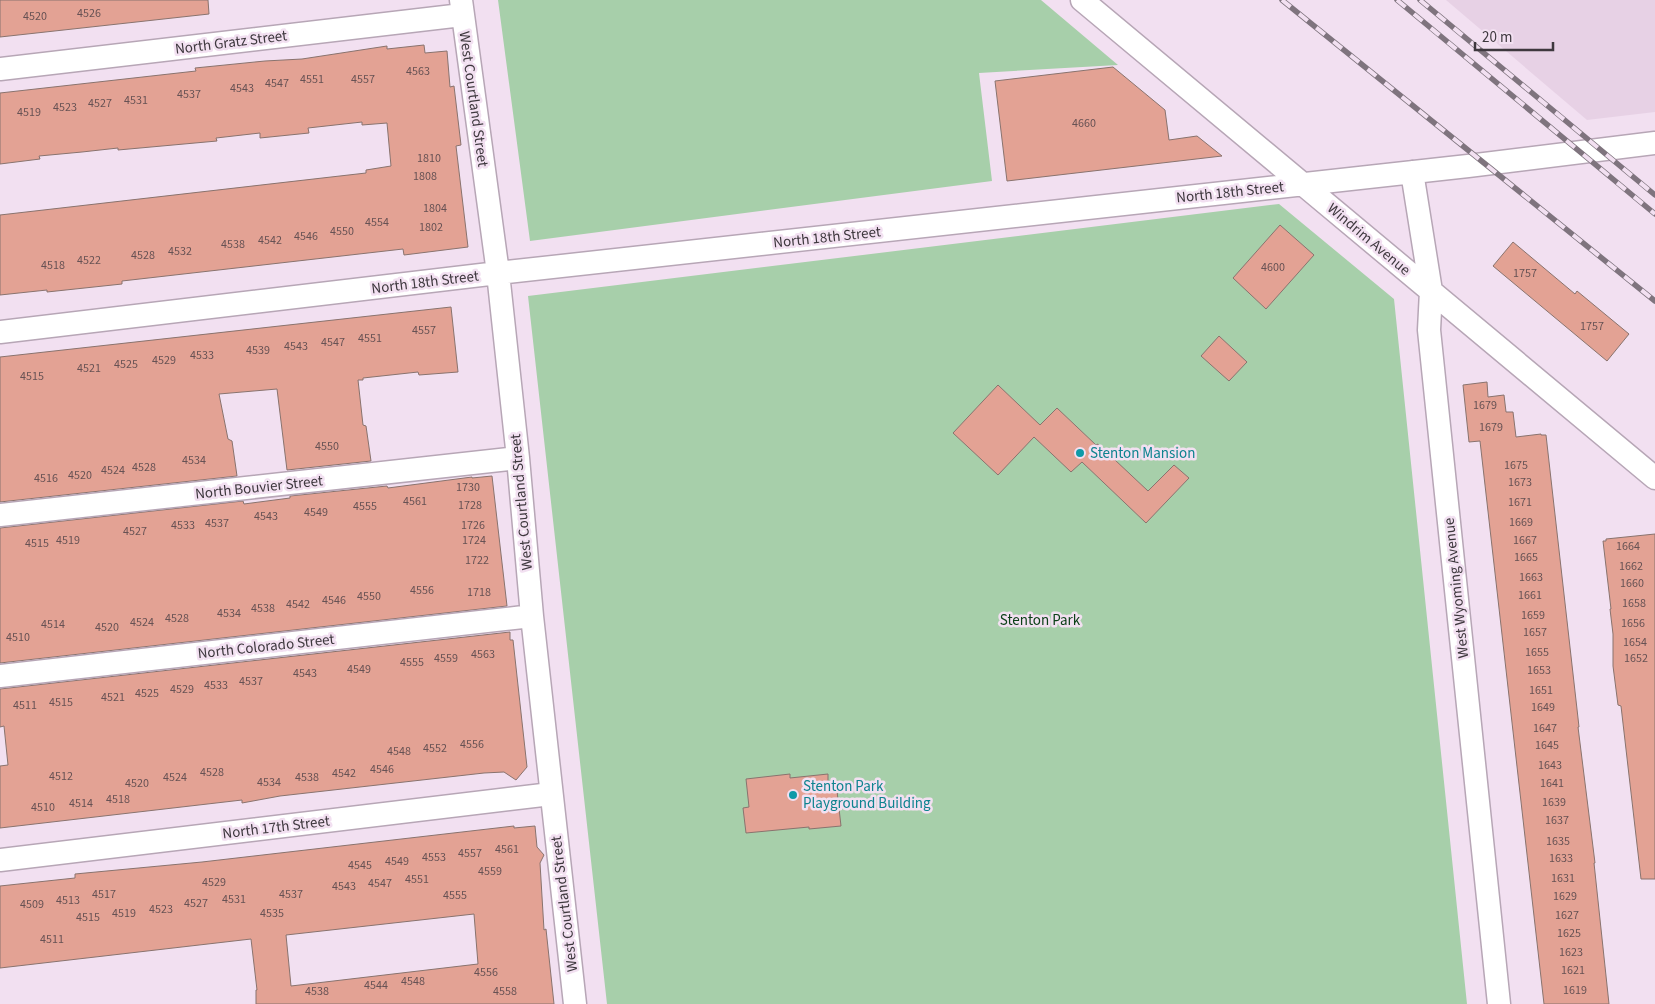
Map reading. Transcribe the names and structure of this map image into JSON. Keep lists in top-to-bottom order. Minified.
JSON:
{"streets":{"street":["North Gratz Street","West Courtland Street","North 18th Street","Windrim Avenue","North Bouvier Street","West Wyoming Avenue","North Colorado Street","North 17th Street"]},"crossings":[["North Gratz Street","West Courtland Street"],["West Courtland Street","North 18th Street"],["West Courtland Street","North Bouvier Street"],["West Courtland Street","North Colorado Street"],["West Courtland Street","North 17th Street"],["North 18th Street","Windrim Avenue"],["North 18th Street","West Wyoming Avenue"],["Windrim Avenue","West Wyoming Avenue"]],"parks":["Stenton Park"],"places":["Stenton Mansion","Stenton Park Playground Building"],"house_numbers":["4526","4520","4563","4551","4557","4547","4543","4537","4531","4527","4523","4519","4660","1810","1808","1804","4554","1802","4550","4546","4542","4538","4532","4528","4522","4518","4600","1757","1757","4557","4551","4547","4543","4539","4533","4529","4525","4521","4515","1679","1679","4550","4534","1675","4528","4524","4520","4516","1673","1730","4561","1671","1728","4555","4549","4543","1669","4537","4533","1726","4527","4519","1724","1667","4515","1664","1665","1722","1662","1663","1660","4556","1718","1661","4550","4546","1658","4542","4538","4534","1659","4528","4524","1656","4514","4520","1657","4510","1654","1655","4563","4559","1652","4555","4549","1653","4543","4537","4533","4529","1651","4525","4521","4515","4511","1649","1647","4556","1645","4552","4548","1643","4546","4528","4542","4512","4524","4538","4534","4520","1641","4518","1639","4514","4510","1637","1635","4561","4557","4553","1633","4549","4545","4559","1631","4551","4529","4547","4543","4517","4537","4555","1629","4531","4513","4527","4509","4523","4519","4535","1627","4515","1625","4511","1623","1621","4556","4548","4544","1619","4538","4558"],"scale_bar":"20 m"}
